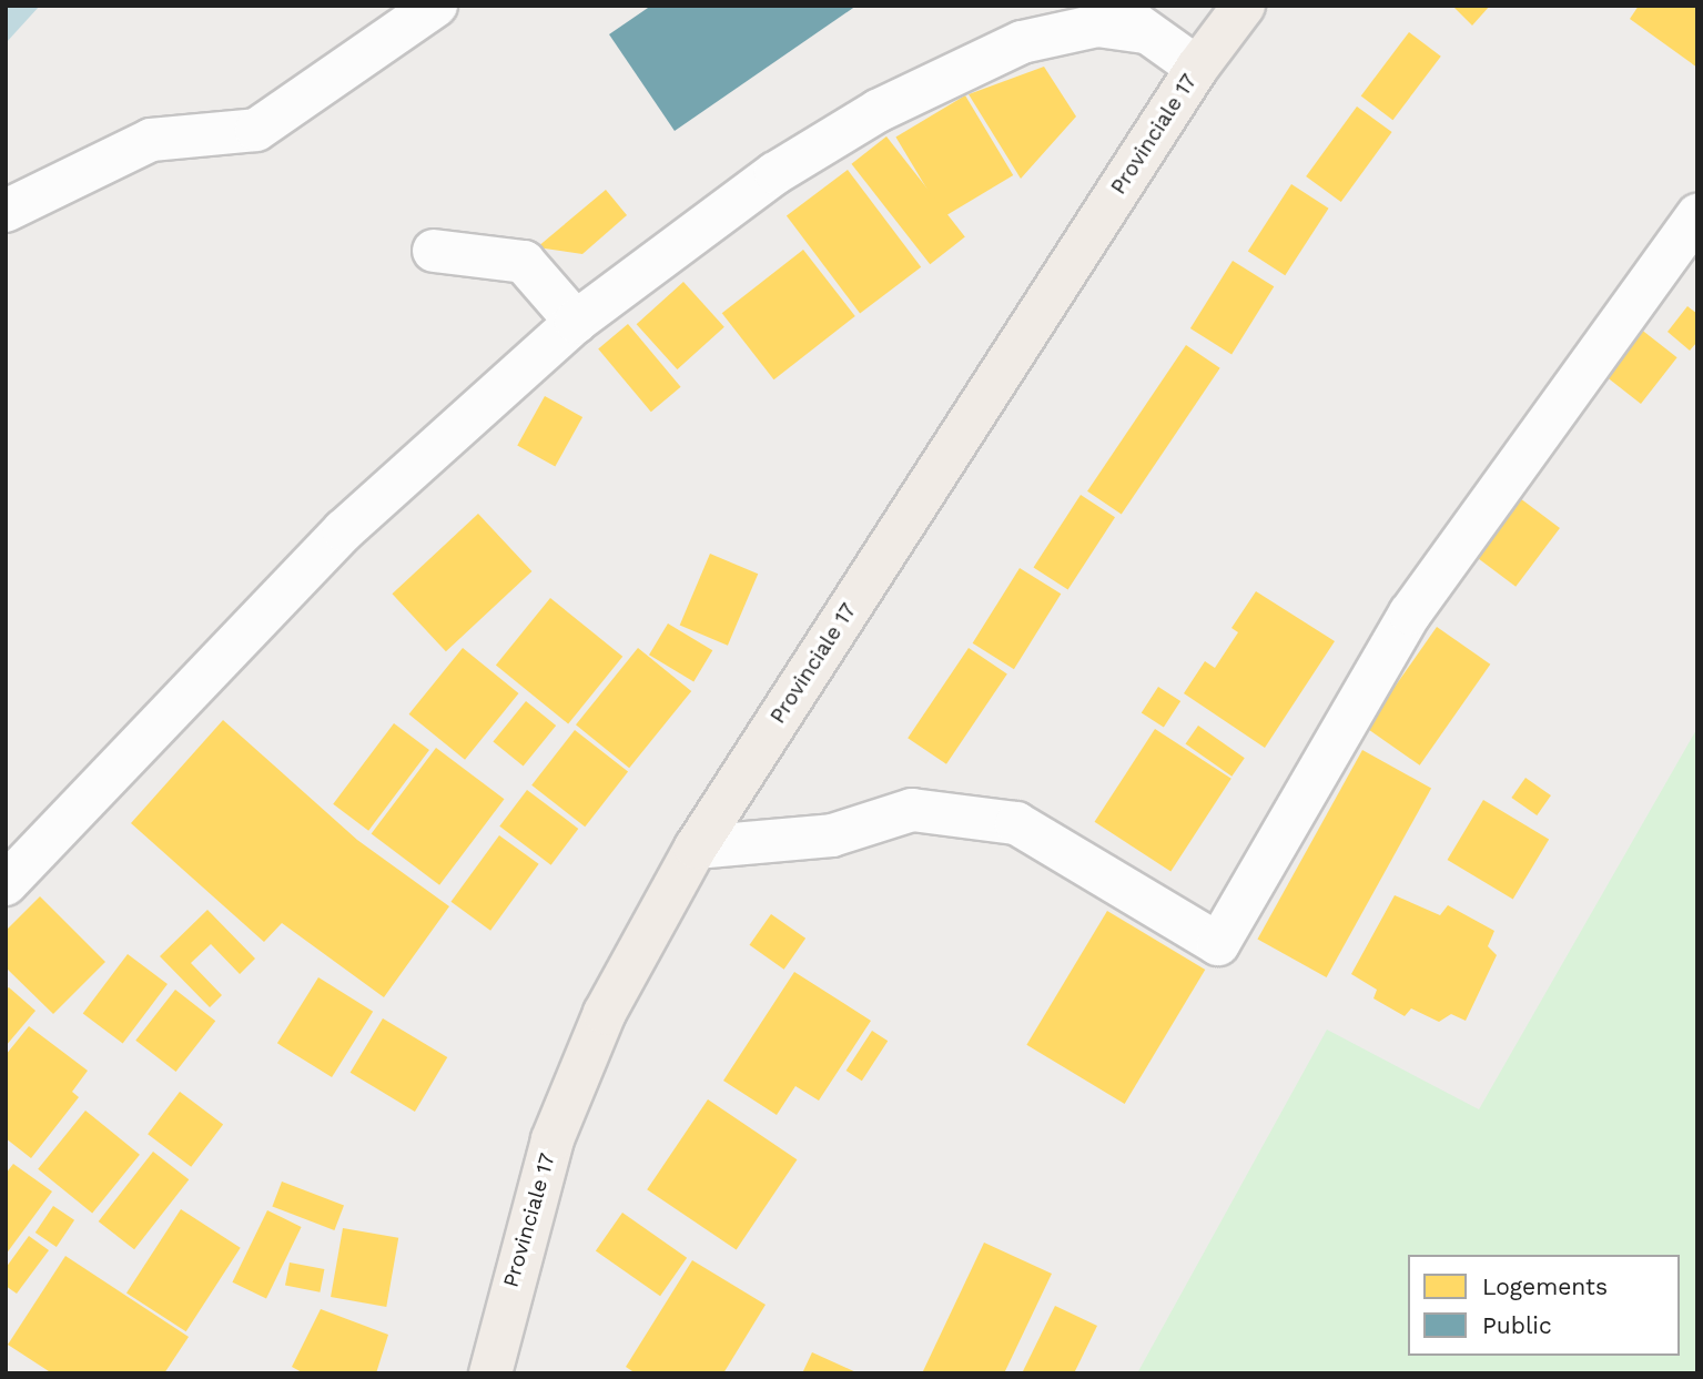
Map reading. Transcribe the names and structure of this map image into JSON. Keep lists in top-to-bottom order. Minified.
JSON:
{"streets":{"main road":["Provinciale 17"]},"legend":["Logements","Public"]}
